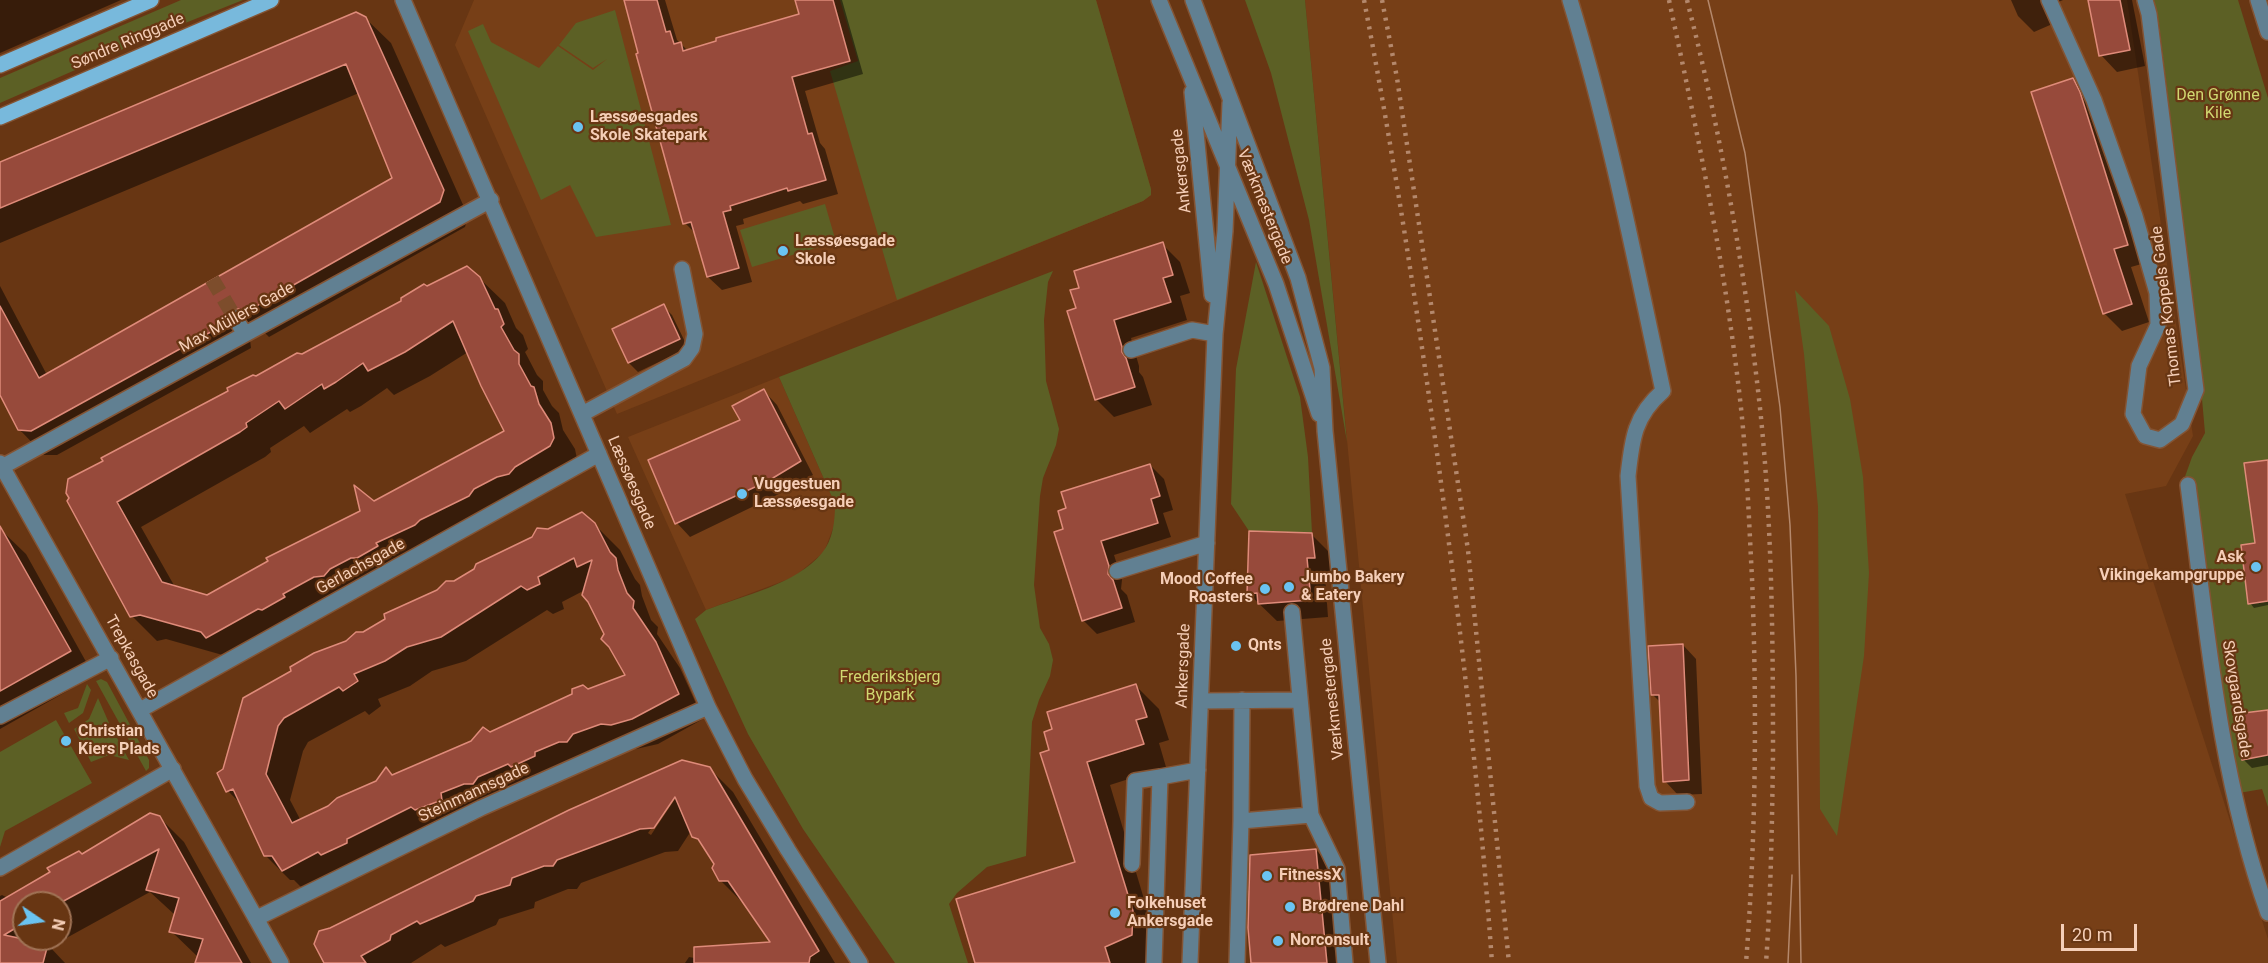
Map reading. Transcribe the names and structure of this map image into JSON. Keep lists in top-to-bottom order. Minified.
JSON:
{"streets":{"main road":["Søndre Ringgade"],"street":["Ankersgade","Værkmestergade","Thomas Koppels Gade","Max Müllers Gade","Læssøesgade","Gerlachsgade","Trepkasgade","Skovgaardsgade","Steinmannsgade"]},"crossings":[["Ankersgade","Værkmestergade"],["Max Müllers Gade","Læssøesgade"],["Max Müllers Gade","Trepkasgade"],["Læssøesgade","Gerlachsgade"],["Læssøesgade","Steinmannsgade"],["Gerlachsgade","Trepkasgade"],["Trepkasgade","Steinmannsgade"]],"parks":["Den Grønne Kile","Frederiksbjerg Bypark"],"places":["Læssøesgades Skole Skatepark","Læssøesgade Skole","Vuggestuen Læssøesgade","Ask Vikingekampgruppe","Jumbo Bakery & Eatery","Mood Coffee Roasters","Qnts","Christian Kiers Plads","FitnessX","Brødrene Dahl","Folkehuset Ankersgade","Norconsult"],"scale_bar":"20 m","north":"right"}
